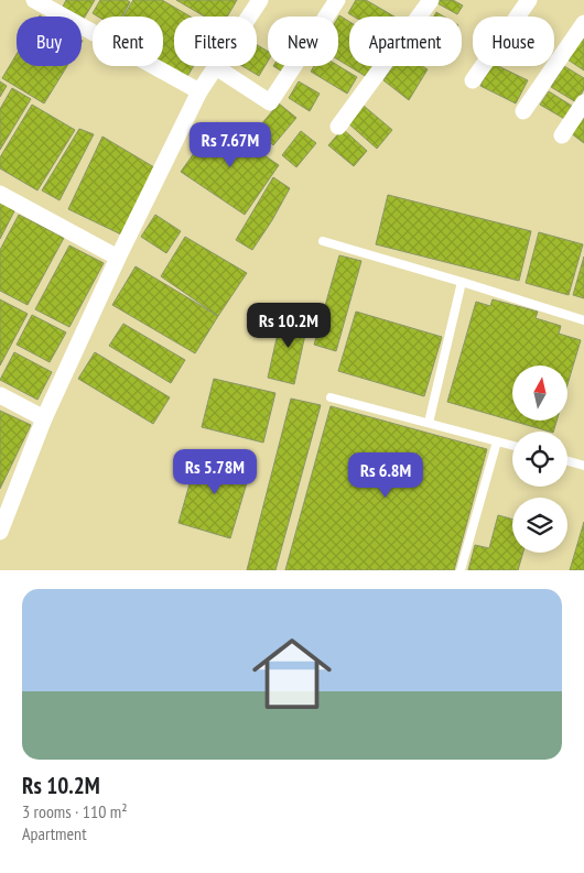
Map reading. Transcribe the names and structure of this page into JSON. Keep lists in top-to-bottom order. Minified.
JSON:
{"north":"top","page":{"chip":["Buy","Rent","Filters","New","Apartment","House"],"price":["Rs 7.67M","Rs 10.2M","Rs 5.78M","Rs 6.8M"],"list":[{"name":"Rs 10.2M","note":"3 rooms · 110 m² · Apartment"}]}}
